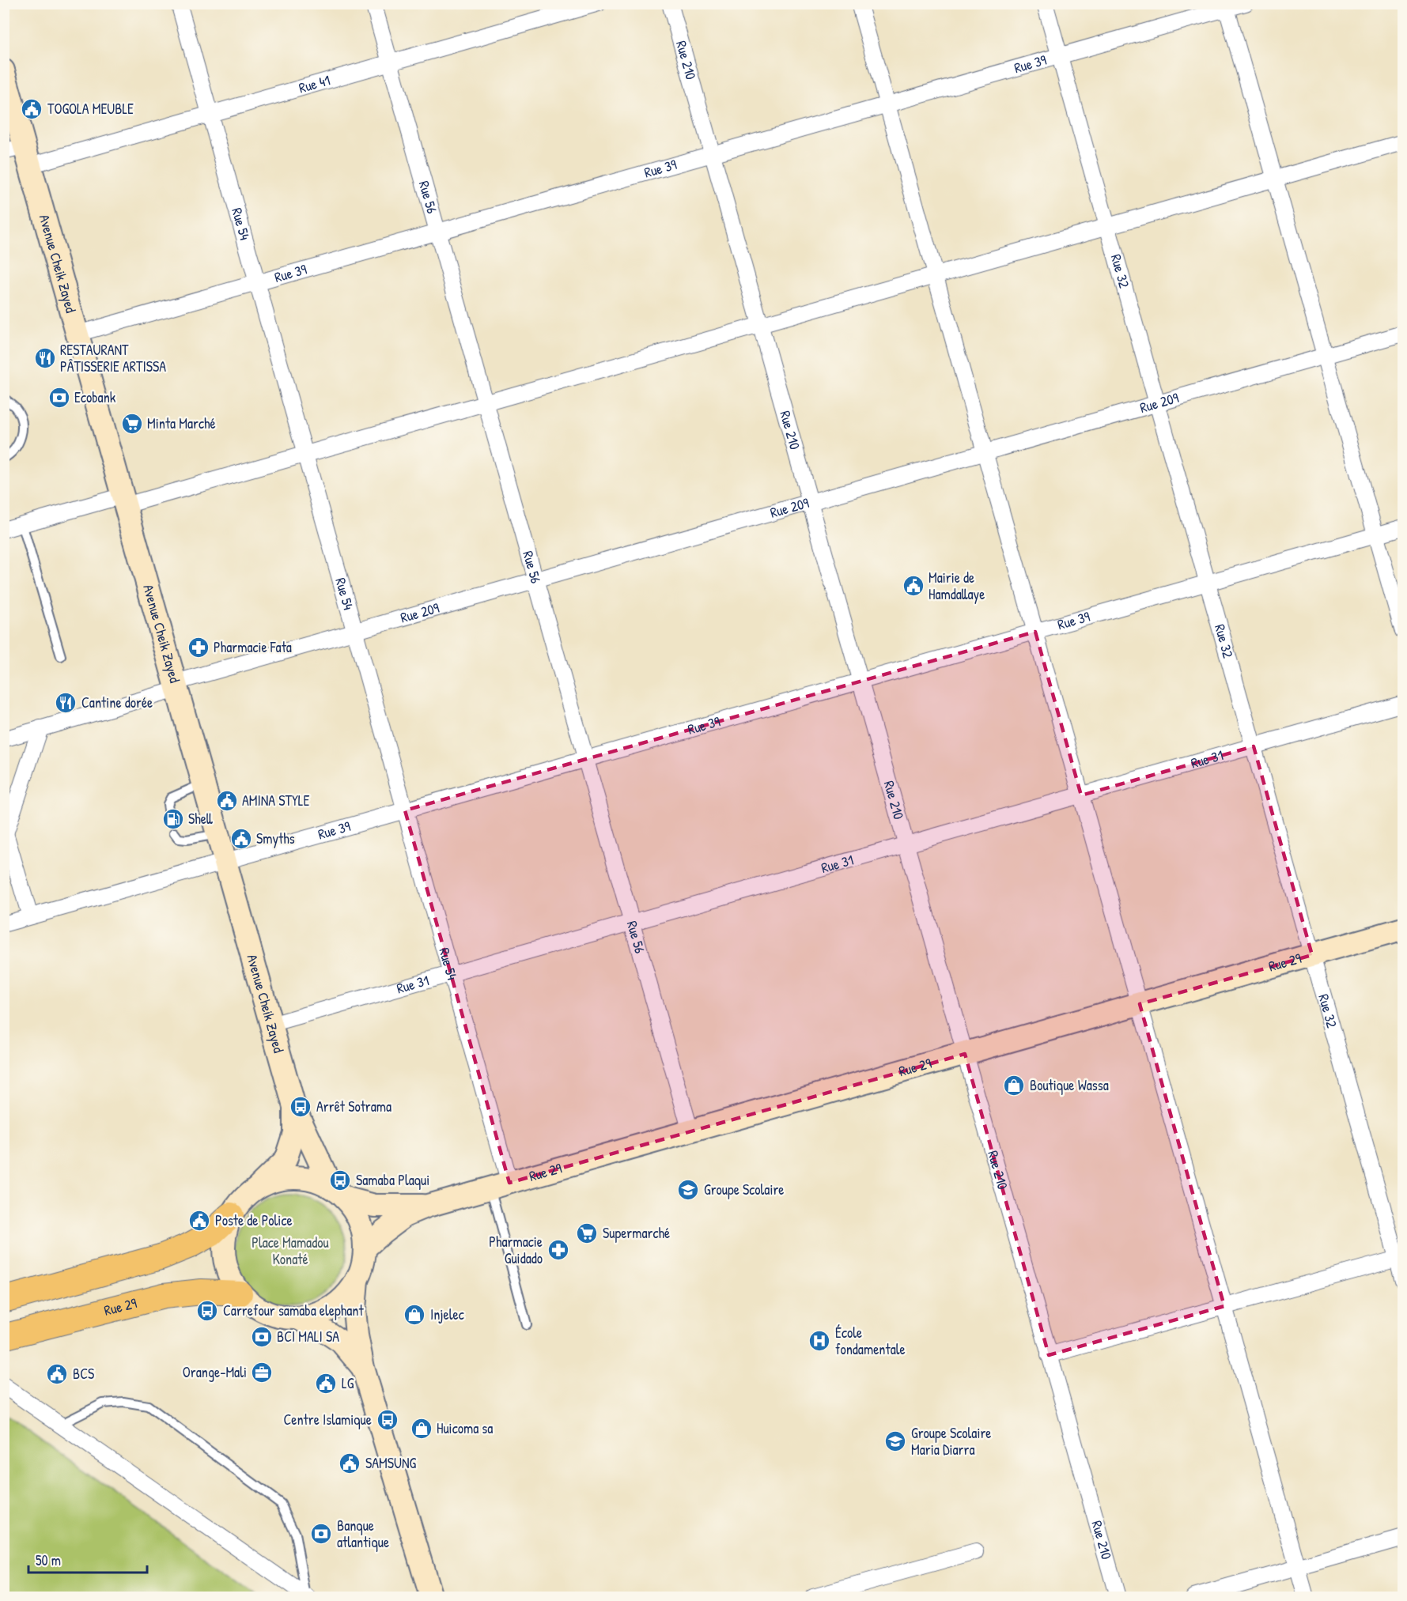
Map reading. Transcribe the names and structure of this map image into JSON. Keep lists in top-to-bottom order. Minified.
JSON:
{"streets":{"main road":["Avenue Cheik Zayed","Rue 29"],"street":["Rue 210","Rue 39","Rue 41","Rue 56","Rue 54","Rue 32","Rue 209","Rue 31"]},"crossings":[["Rue 210","Rue 39"],["Rue 210","Rue 209"],["Rue 210","Rue 31"],["Rue 210","Rue 29"],["Rue 39","Rue 56"],["Rue 39","Rue 54"],["Rue 39","Avenue Cheik Zayed"],["Rue 39","Rue 32"],["Rue 41","Rue 56"],["Rue 41","Rue 54"],["Rue 41","Avenue Cheik Zayed"],["Rue 56","Rue 209"],["Rue 56","Rue 31"],["Rue 56","Rue 29"],["Rue 54","Rue 209"],["Rue 54","Rue 31"],["Rue 54","Rue 29"],["Avenue Cheik Zayed","Rue 209"],["Avenue Cheik Zayed","Rue 31"],["Avenue Cheik Zayed","Rue 29"],["Rue 32","Rue 209"],["Rue 32","Rue 31"],["Rue 32","Rue 29"]],"parks":["Place Mamadou Konaté"],"places":{"public building":["TOGOLA MEUBLE","Mairie de Hamdallaye","AMINA STYLE","Smyths","Poste de Police","BCS","LG","SAMSUNG"],"restaurant":["RESTAURANT PÂTISSERIE ARTISSA","Cantine dorée"],"bank":["Ecobank","BCI MALI SA","Banque atlantique"],"supermarket":["Minta Marché","Supermarché"],"pharmacy":["Pharmacie Fata","Pharmacie Guidado"],"fuel station":["Shell"],"shop":["Boutique Wassa","Injelec","Huicoma sa"],"bus stop":["Arrêt Sotrama","Samaba Plaqui","Carrefour samaba elephant","Centre Islamique"],"school or university":["Groupe Scolaire","Groupe Scolaire Maria Diarra"],"hospital":["École fondamentale"],"office":["Orange-Mali"]},"scale_bar":"50 m"}
